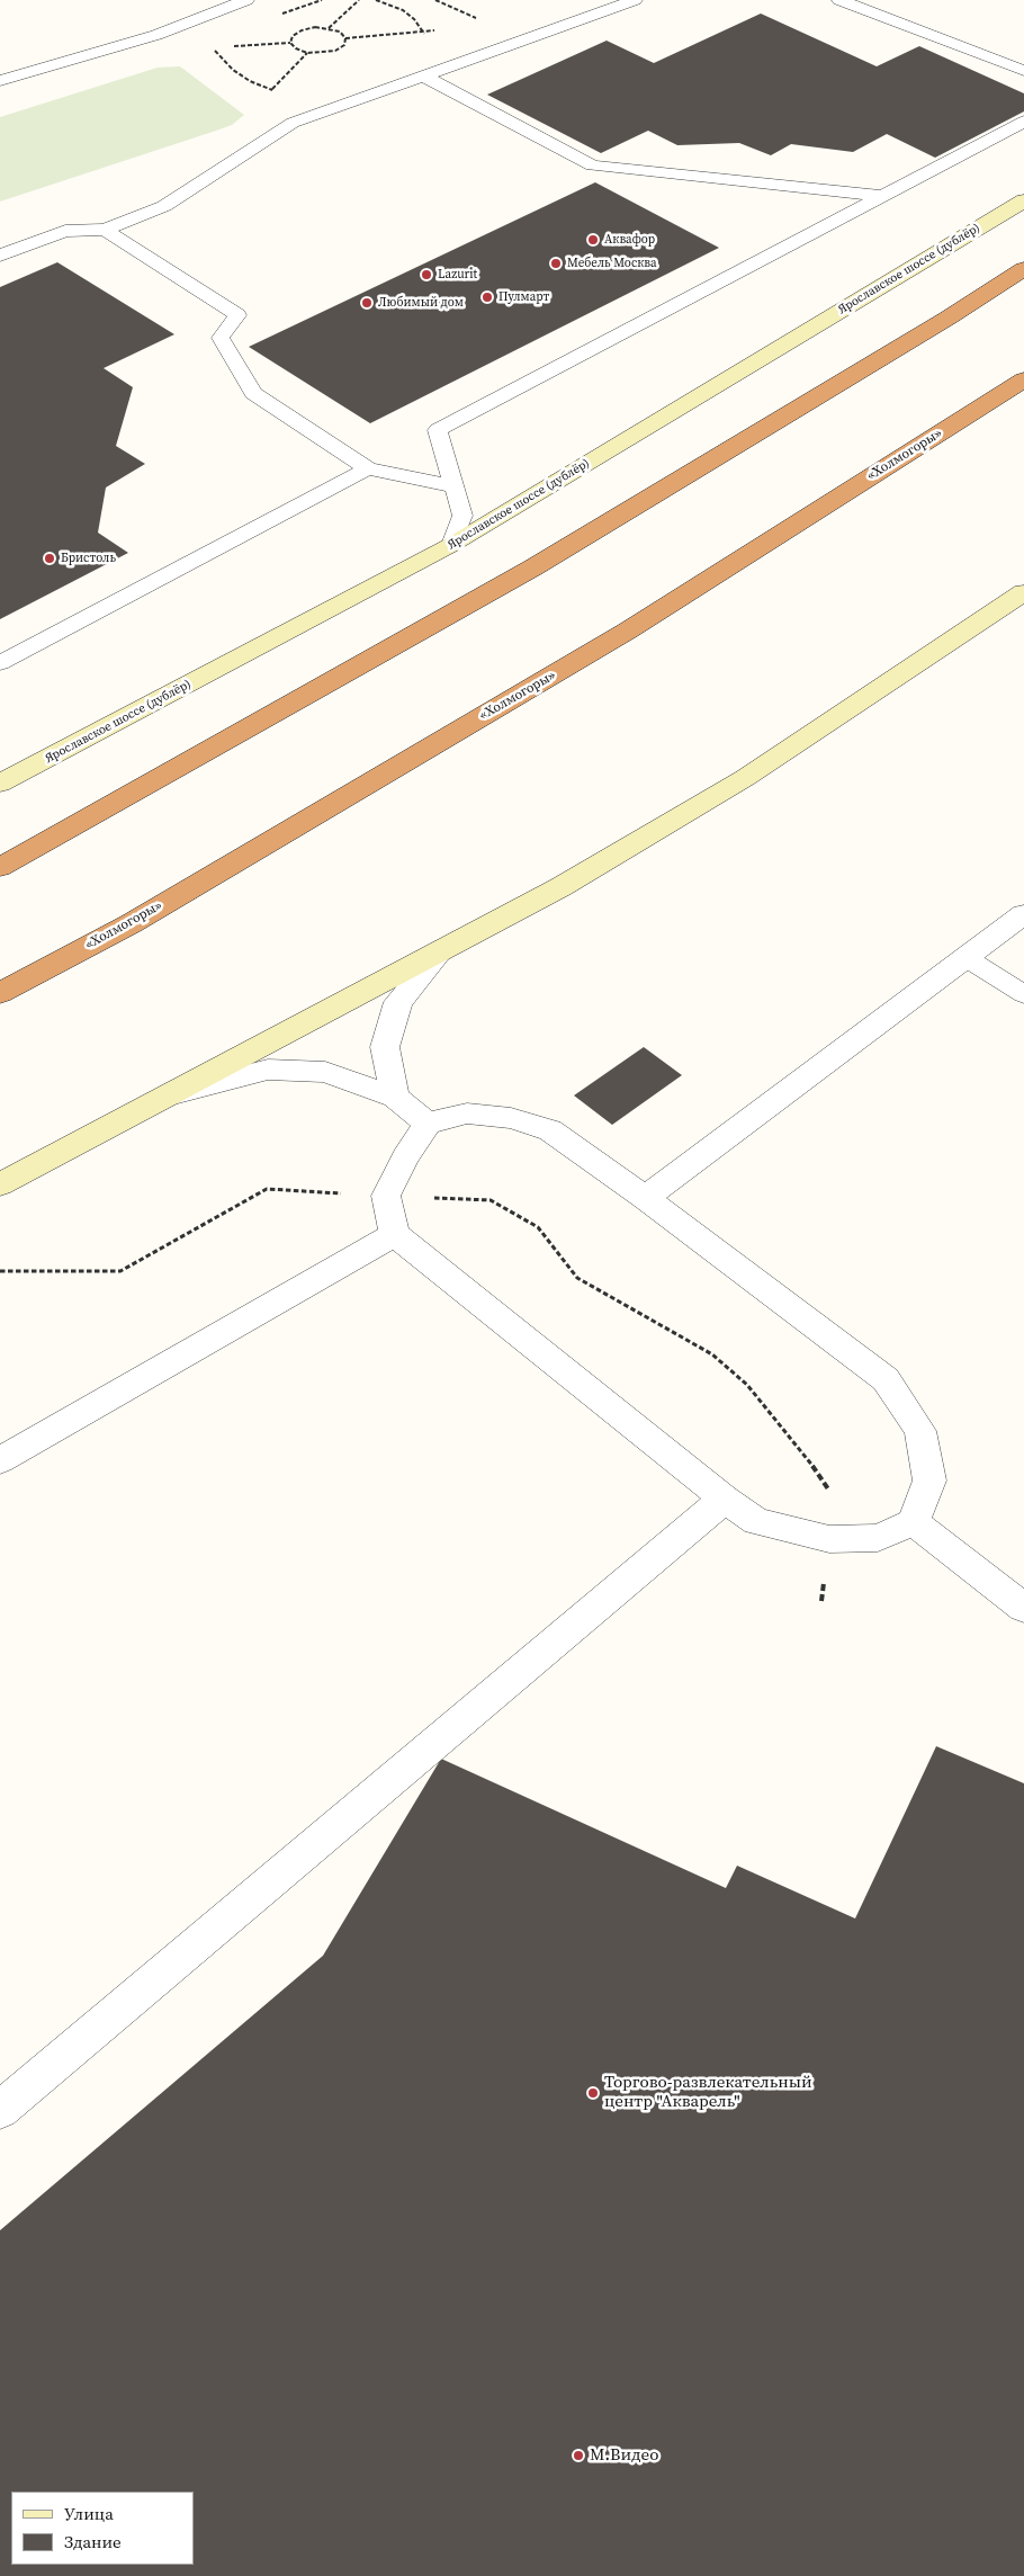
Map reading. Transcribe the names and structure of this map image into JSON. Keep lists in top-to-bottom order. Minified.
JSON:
{"streets":{"highway":["«Холмогоры»"],"street":["Ярославское шоссе (дублёр)"]},"places":["Аквафор","Мебель Москва","Lazurit","Пулмарт","Любимый дом","Бристоль","Торгово-развлекательный центр \"Акварель\"","М.Видео"],"legend":["Улица","Здание"]}
